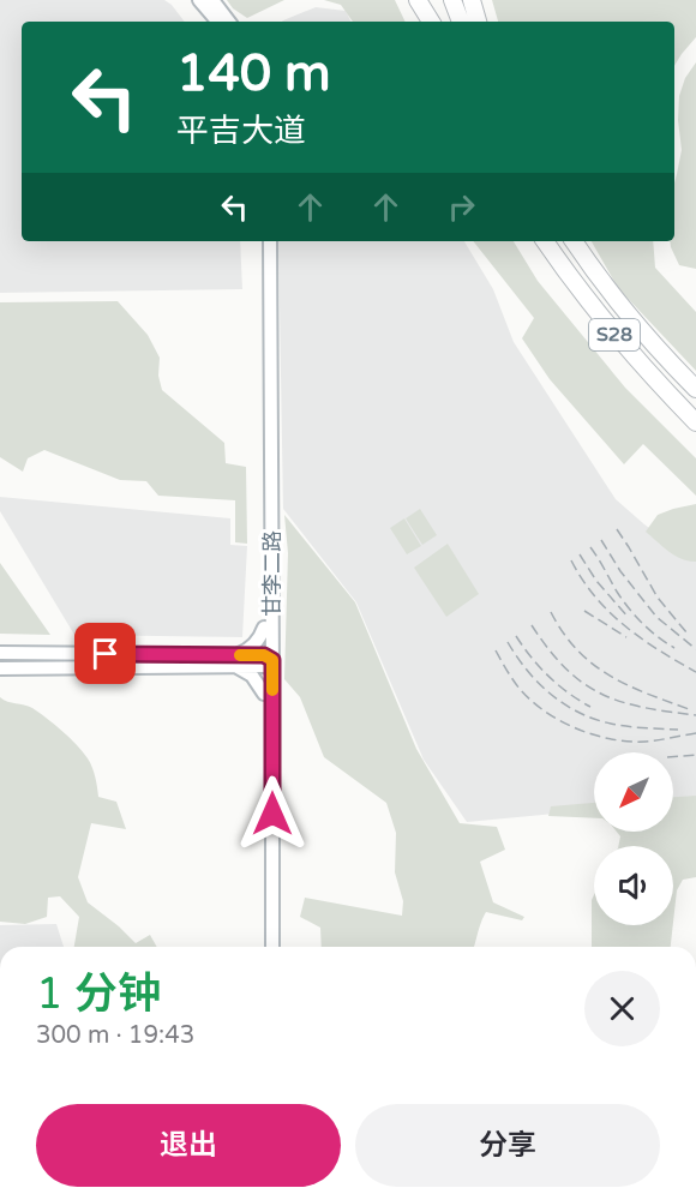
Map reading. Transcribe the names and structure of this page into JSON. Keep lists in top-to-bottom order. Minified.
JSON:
{"streets":{"highway":["S28"],"main road":["甘李二路"]},"north":"bottom left","page":{"turn":["140 m","平吉大道"],"heading":["1 分钟","300 m · 19:43"],"buttons":["退出","分享"]}}
